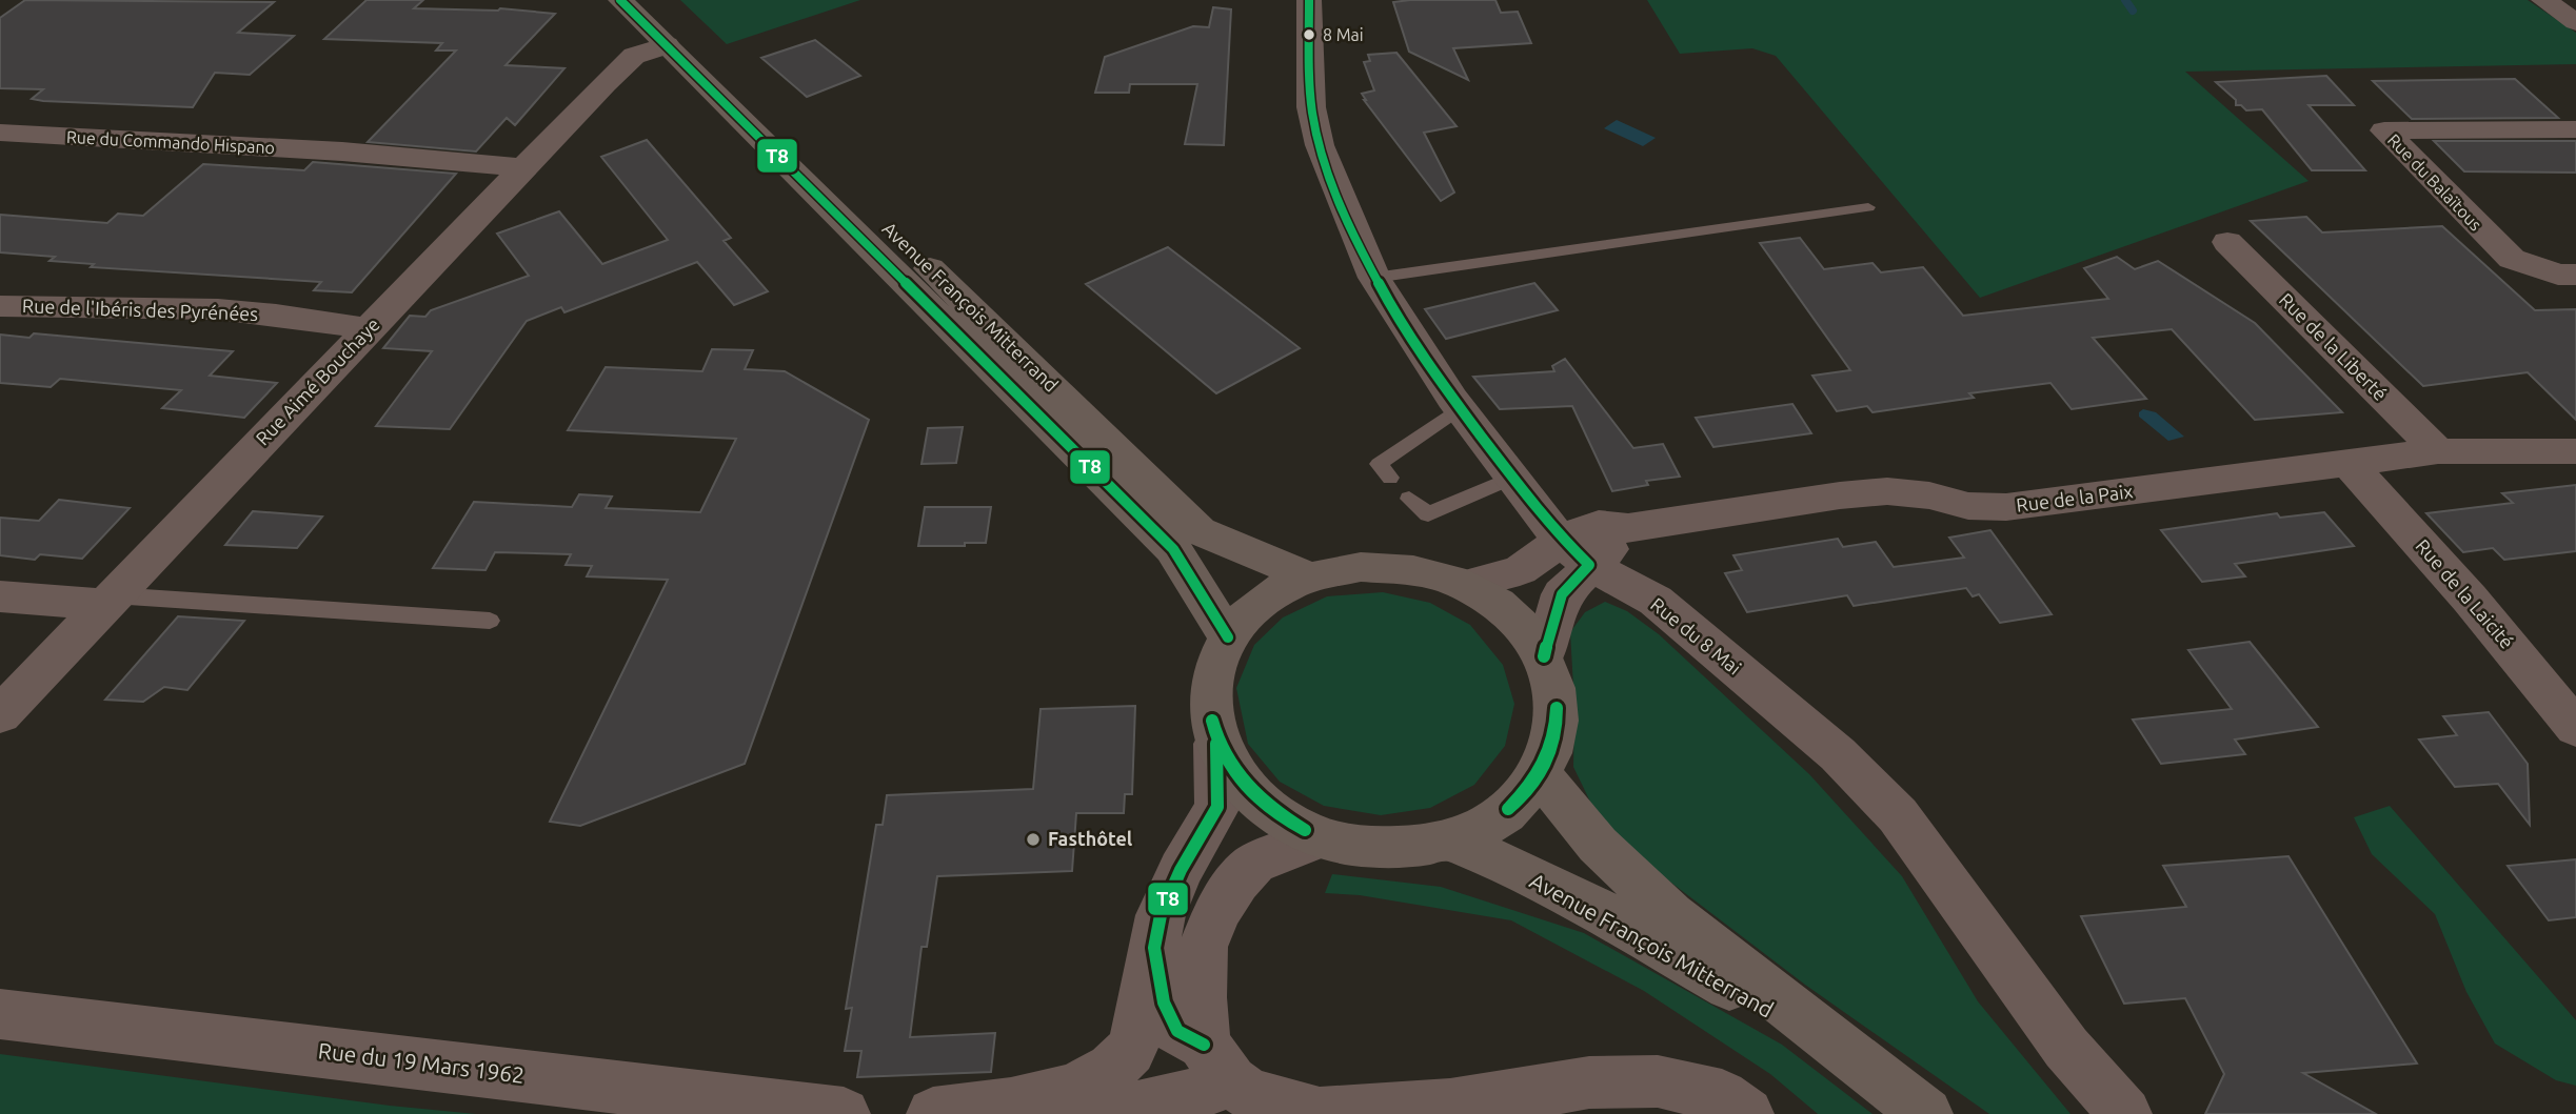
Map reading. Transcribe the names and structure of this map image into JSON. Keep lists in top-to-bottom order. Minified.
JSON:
{"streets":{"main road":["Avenue François Mitterrand"],"street":["Rue du Commando Hispano","Rue du Balaïtous","Rue de l'Ibéris des Pyrénées","Rue de la Liberté","Rue Aimé Bouchaye","Rue de la Paix","Rue de la Laicité","Rue du 8 Mai","Rue du 19 Mars 1962"]},"crossings":[["Rue du Commando Hispano","Rue Aimé Bouchaye"],["Avenue François Mitterrand","Rue Aimé Bouchaye"],["Rue de l'Ibéris des Pyrénées","Rue Aimé Bouchaye"],["Rue de la Liberté","Rue de la Paix"],["Rue de la Paix","Rue de la Laicité"],["Rue de la Paix","Rue du 8 Mai"]],"places":["8 Mai","Fasthôtel"],"lines":["transit line T8"]}
